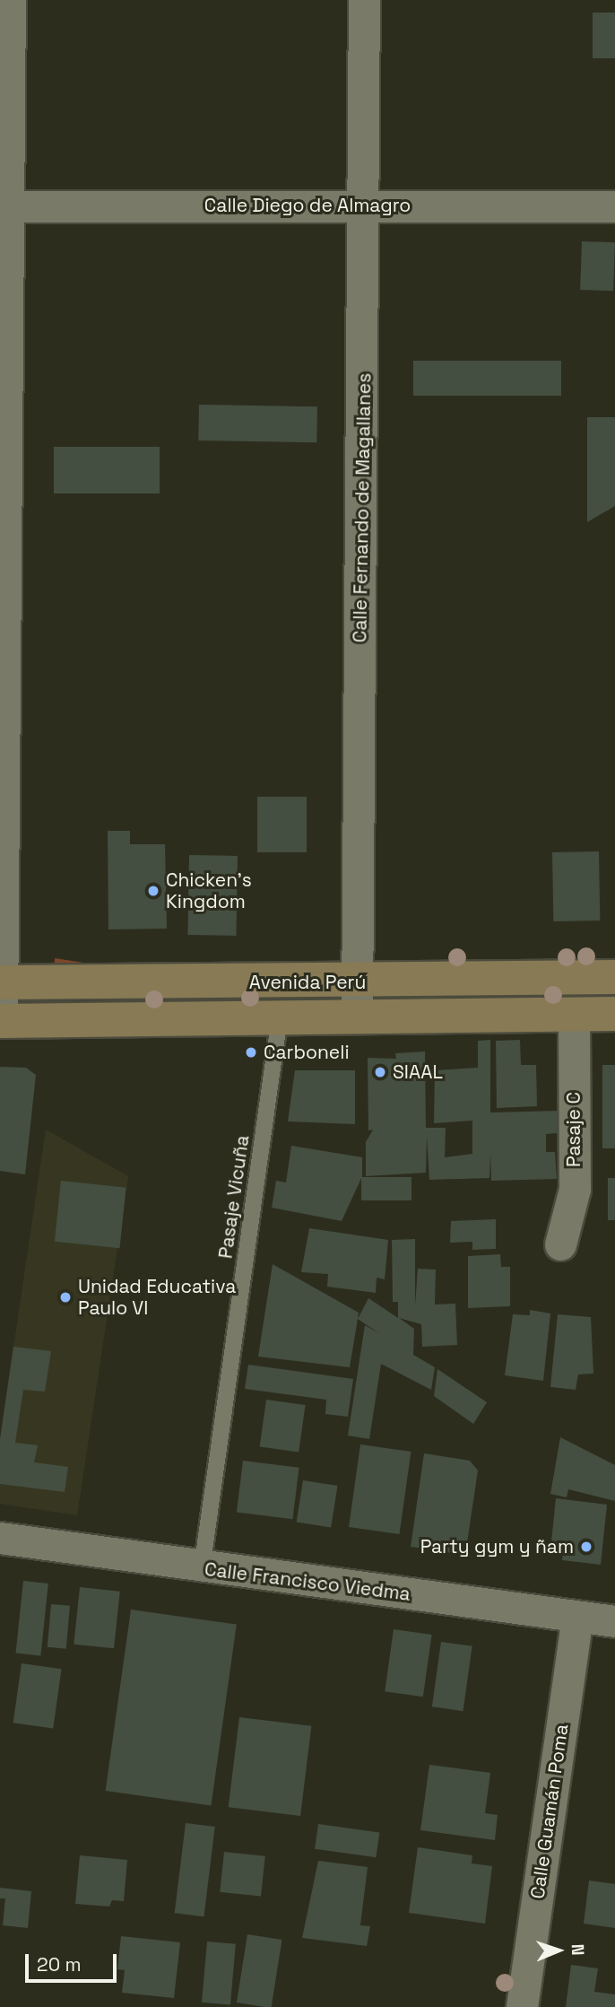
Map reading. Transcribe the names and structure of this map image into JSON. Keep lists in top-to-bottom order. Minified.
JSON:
{"streets":{"main road":["Avenida Perú"],"street":["Calle Diego de Almagro","Calle Fernando de Magallanes","Pasaje C","Calle Francisco Viedma","Calle Guamán Poma"],"lane":["Pasaje Vicuña"]},"crossings":[["Calle Diego de Almagro","Calle Fernando de Magallanes"],["Calle Fernando de Magallanes","Avenida Perú"],["Avenida Perú","Pasaje C"],["Avenida Perú","Pasaje Vicuña"],["Pasaje Vicuña","Calle Francisco Viedma"],["Calle Francisco Viedma","Calle Guamán Poma"]],"places":["Chicken's Kingdom","Carboneli","SIAAL","Unidad Educativa Paulo VI","Party gym y ñam"],"scale_bar":"20 m","north":"right"}
